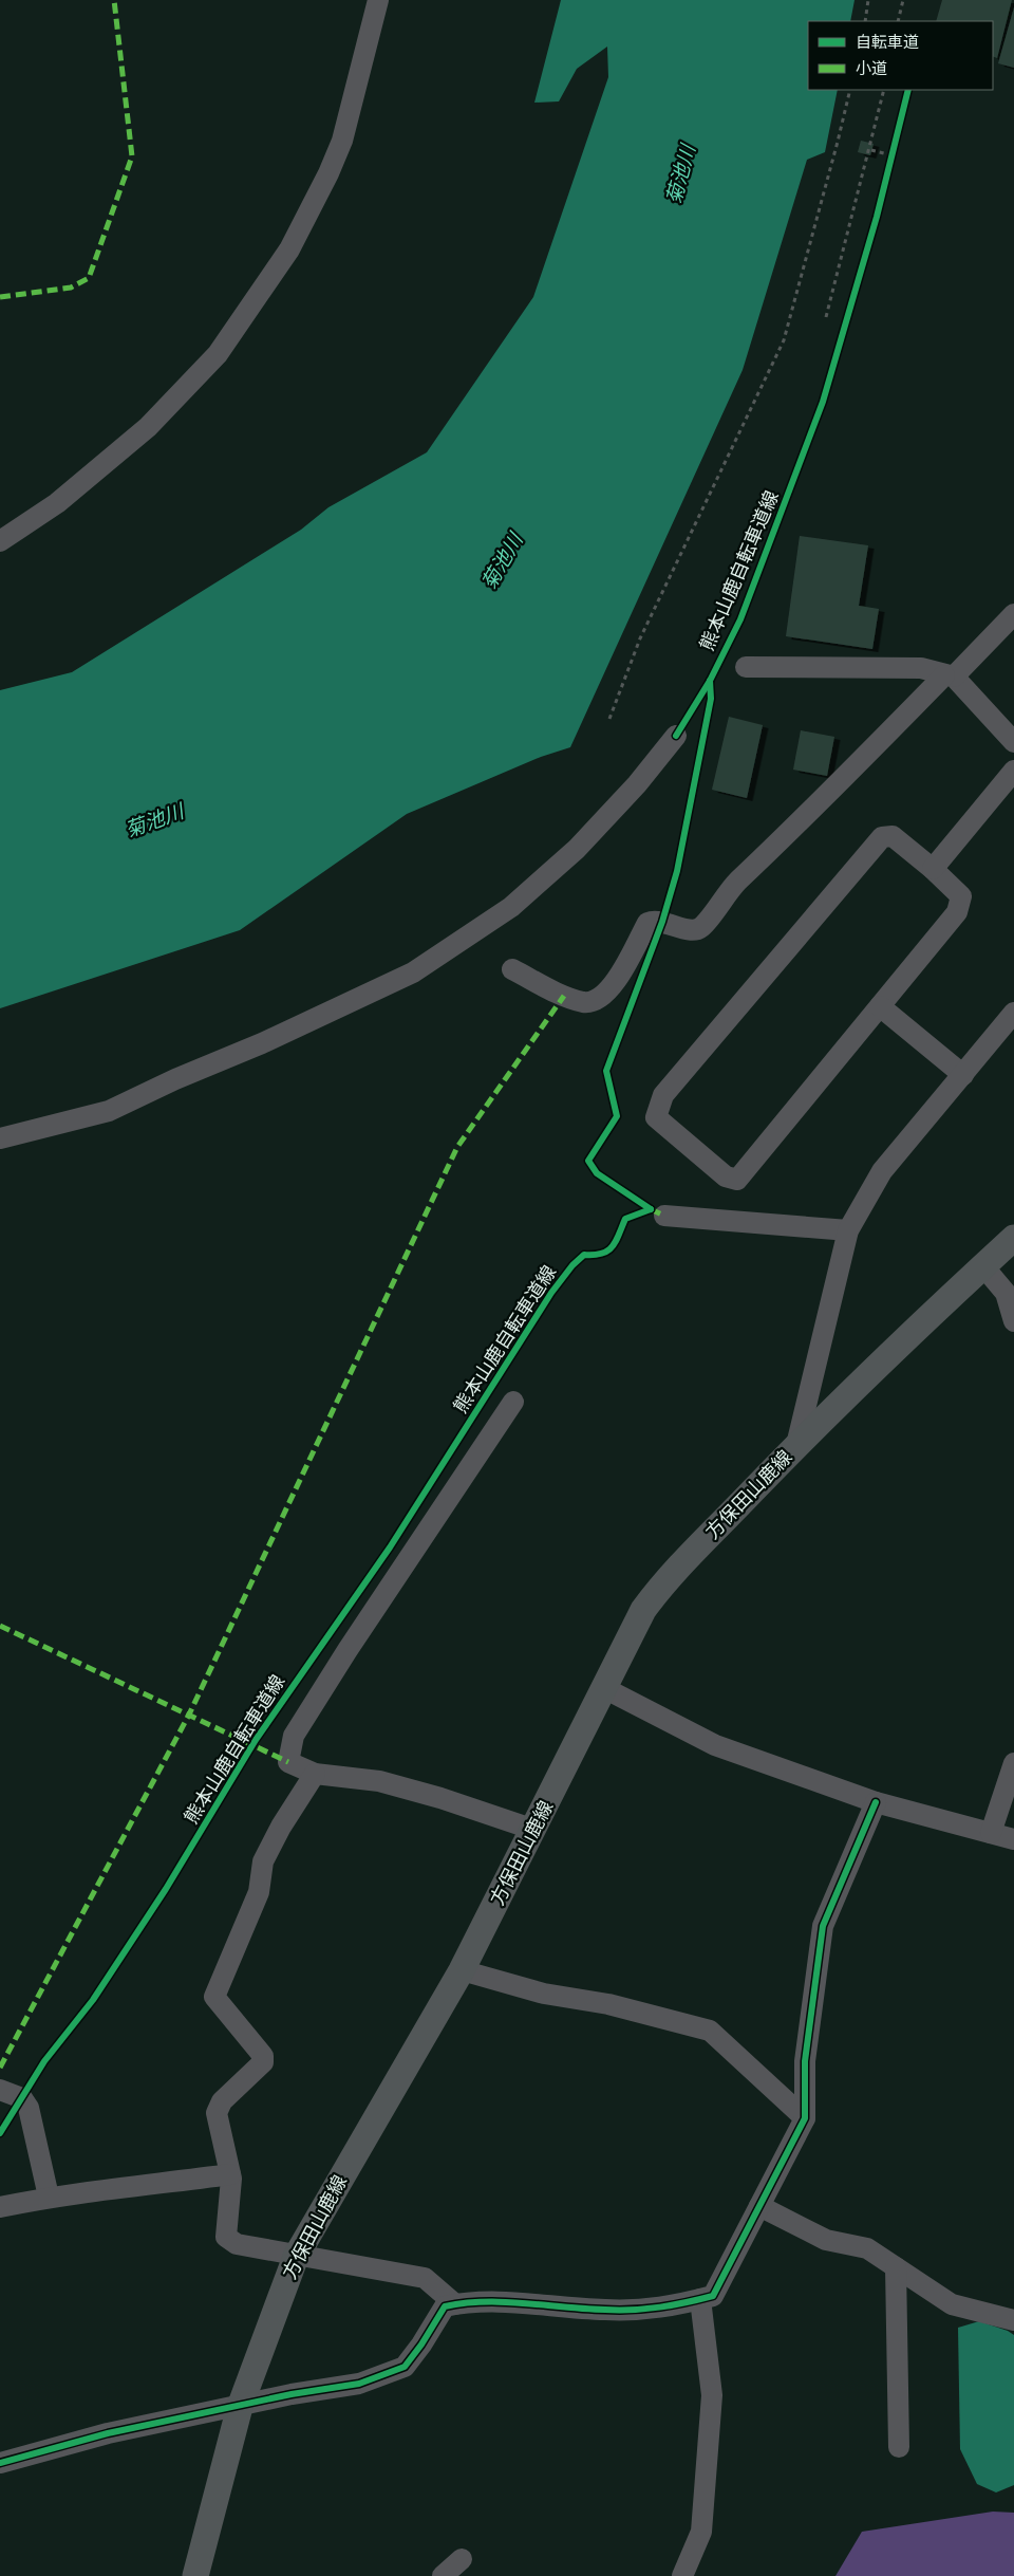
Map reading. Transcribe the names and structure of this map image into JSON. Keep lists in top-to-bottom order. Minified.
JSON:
{"streets":{"main road":["方保田山鹿線"],"cycle path":["熊本山鹿自転車道線"]},"water":["菊池川"],"legend":["自転車道","小道"]}
